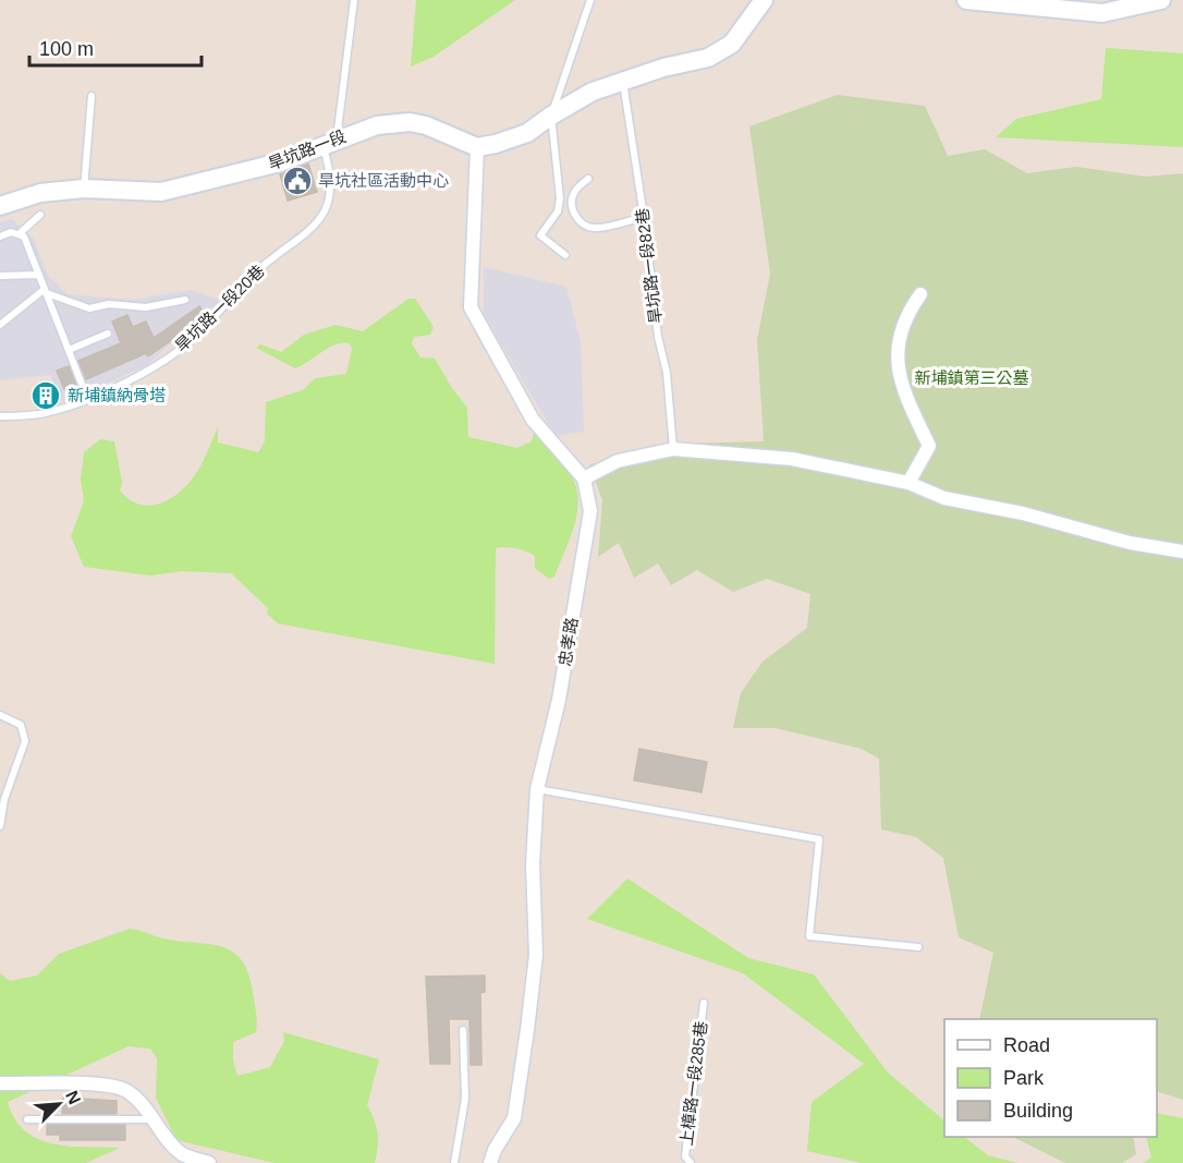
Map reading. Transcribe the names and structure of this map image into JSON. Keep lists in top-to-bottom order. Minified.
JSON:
{"streets":{"street":["旱坑路一段","忠孝路"],"lane":["旱坑路一段82巷","旱坑路一段20巷","上樟路一段285巷"]},"crossings":[["旱坑路一段","旱坑路一段20巷"],["旱坑路一段","忠孝路"]],"parks":["新埔鎮第三公墓"],"places":{"public building":["旱坑社區活動中心"],"building":["新埔鎮納骨塔"]},"legend":["Road","Park","Building"],"scale_bar":"100 m","north":"top right"}
